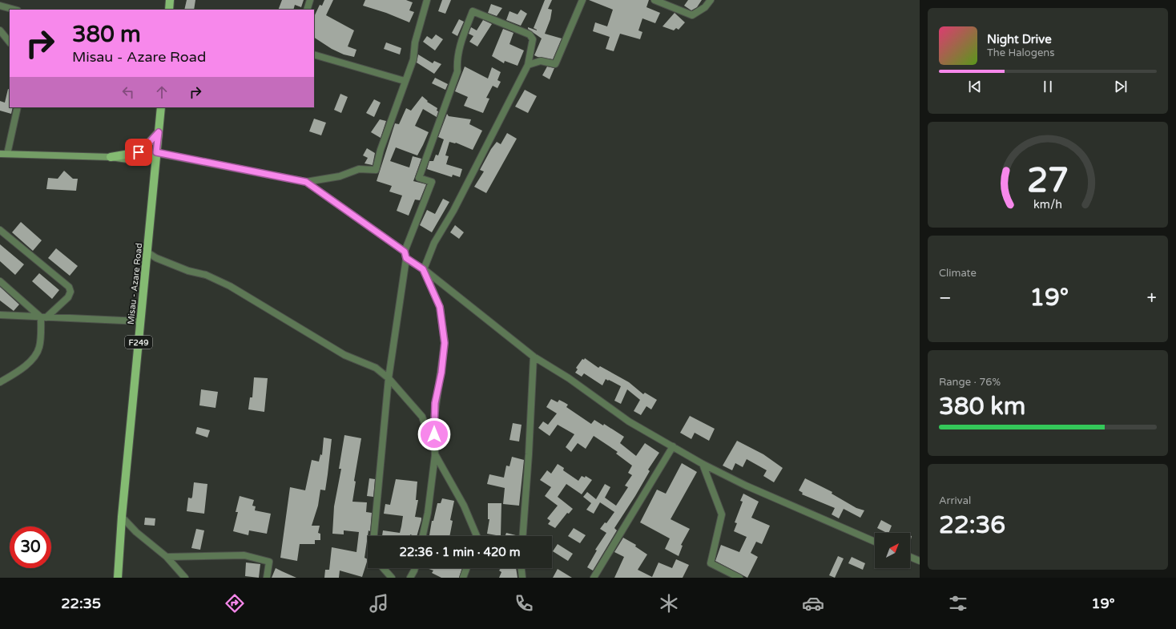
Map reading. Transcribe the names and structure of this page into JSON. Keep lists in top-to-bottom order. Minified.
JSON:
{"streets":{"main road":["Misau - Azare Road","F249"]},"north":"top right","page":{"turn":["380 m","Misau - Azare Road"],"song":["Night Drive","The Halogens"],"tile":["Climate",["Range · 76%","380 km"],["Arrival","22:36"]],"heat":["−","19°","+"],"limit":"30","trip":"22:36 · 1 min · 420 m","tabs":["22:35","19°"],"gauge":["27","km/h"]}}
